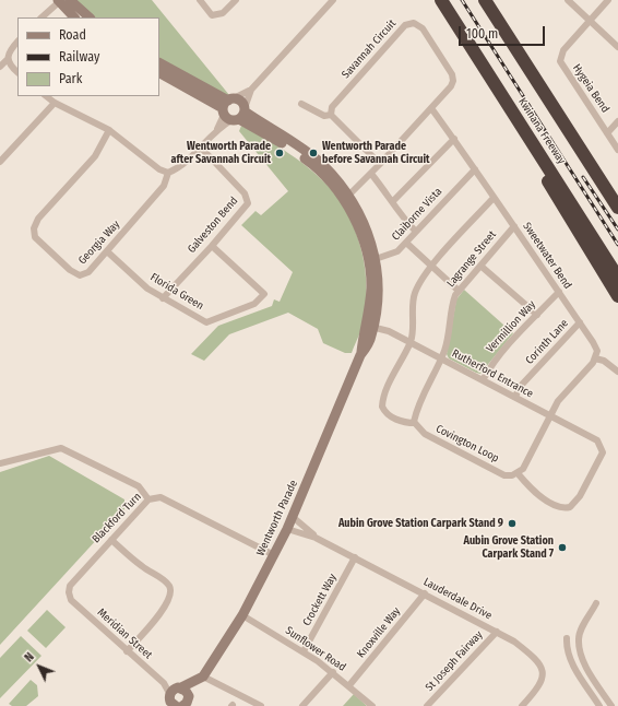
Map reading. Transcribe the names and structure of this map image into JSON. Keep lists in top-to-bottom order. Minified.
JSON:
{"streets":{"highway":["Kwinana Freeway"],"street":["Savannah Circuit","Hygeia Bend","Claiborne Vista","Galveston Bend","Georgia Way","Sweetwater Bend","Lagrange Street","Florida Green","Vermillion Way","Corinth Lane","Rutherford Entrance","Covington Loop","Blackford Turn","Wentworth Parade","Lauderdale Drive","Crockett Way","Knoxville Way","Meridian Street","Sunflower Road","St Joseph Fairway"]},"crossings":[["Savannah Circuit","Sweetwater Bend"],["Savannah Circuit","Wentworth Parade"],["Claiborne Vista","Sweetwater Bend"],["Claiborne Vista","Wentworth Parade"],["Galveston Bend","Florida Green"],["Georgia Way","Florida Green"],["Sweetwater Bend","Lagrange Street"],["Sweetwater Bend","Vermillion Way"],["Sweetwater Bend","Corinth Lane"],["Lagrange Street","Rutherford Entrance"],["Vermillion Way","Rutherford Entrance"],["Corinth Lane","Rutherford Entrance"],["Rutherford Entrance","Covington Loop"],["Rutherford Entrance","Wentworth Parade"],["Blackford Turn","Wentworth Parade"],["Blackford Turn","Meridian Street"],["Wentworth Parade","Lauderdale Drive"],["Wentworth Parade","Meridian Street"],["Wentworth Parade","Sunflower Road"],["Lauderdale Drive","Crockett Way"],["Lauderdale Drive","Knoxville Way"],["Lauderdale Drive","St Joseph Fairway"],["Crockett Way","Sunflower Road"],["Knoxville Way","Sunflower Road"]],"places":["Wentworth Parade after Savannah Circuit","Wentworth Parade before Savannah Circuit","Aubin Grove Station Carpark Stand 9","Aubin Grove Station Carpark Stand 7"],"legend":["Road","Railway","Park"],"scale_bar":"100 m","north":"top left"}
